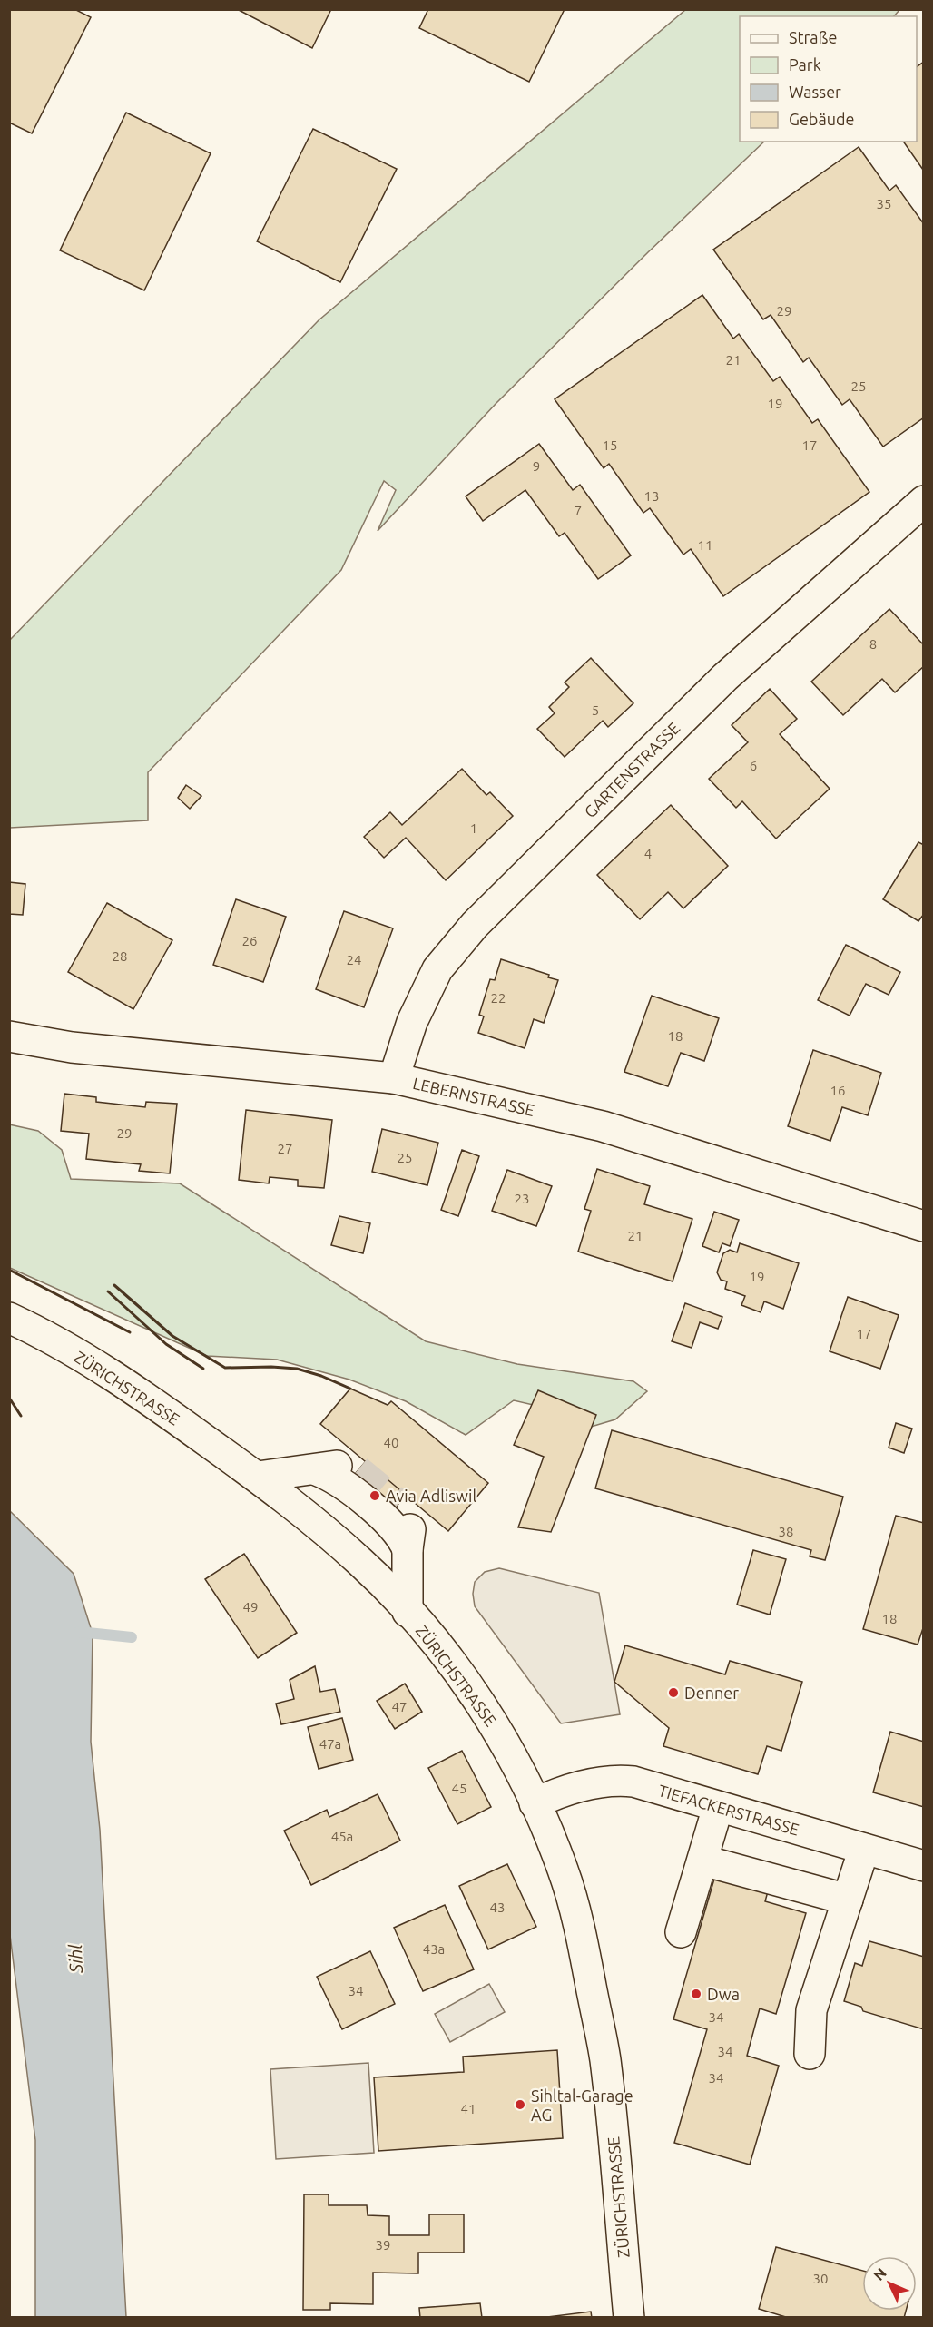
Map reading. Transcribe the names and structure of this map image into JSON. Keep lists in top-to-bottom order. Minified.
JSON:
{"streets":{"street":["GARTENSTRASSE","LEBERNSTRASSE","ZÜRICHSTRASSE","TIEFACKERSTRASSE"]},"crossings":[["GARTENSTRASSE","LEBERNSTRASSE"],["ZÜRICHSTRASSE","TIEFACKERSTRASSE"]],"water":["Sihl"],"places":["Avia Adliswil","Denner","Dwa","Sihltal-Garage AG"],"house_numbers":["35","29","21","25","19","15","17","9","13","7","11","8","5","6","1","4","26","28","24","22","18","16","29","27","25","23","21","19","17","40","38","49","18","47","47a","45","45a","43","43a","34","34","34","34","41","39","30"],"legend":["Straße","Park","Wasser","Gebäude"],"north":"top left"}
